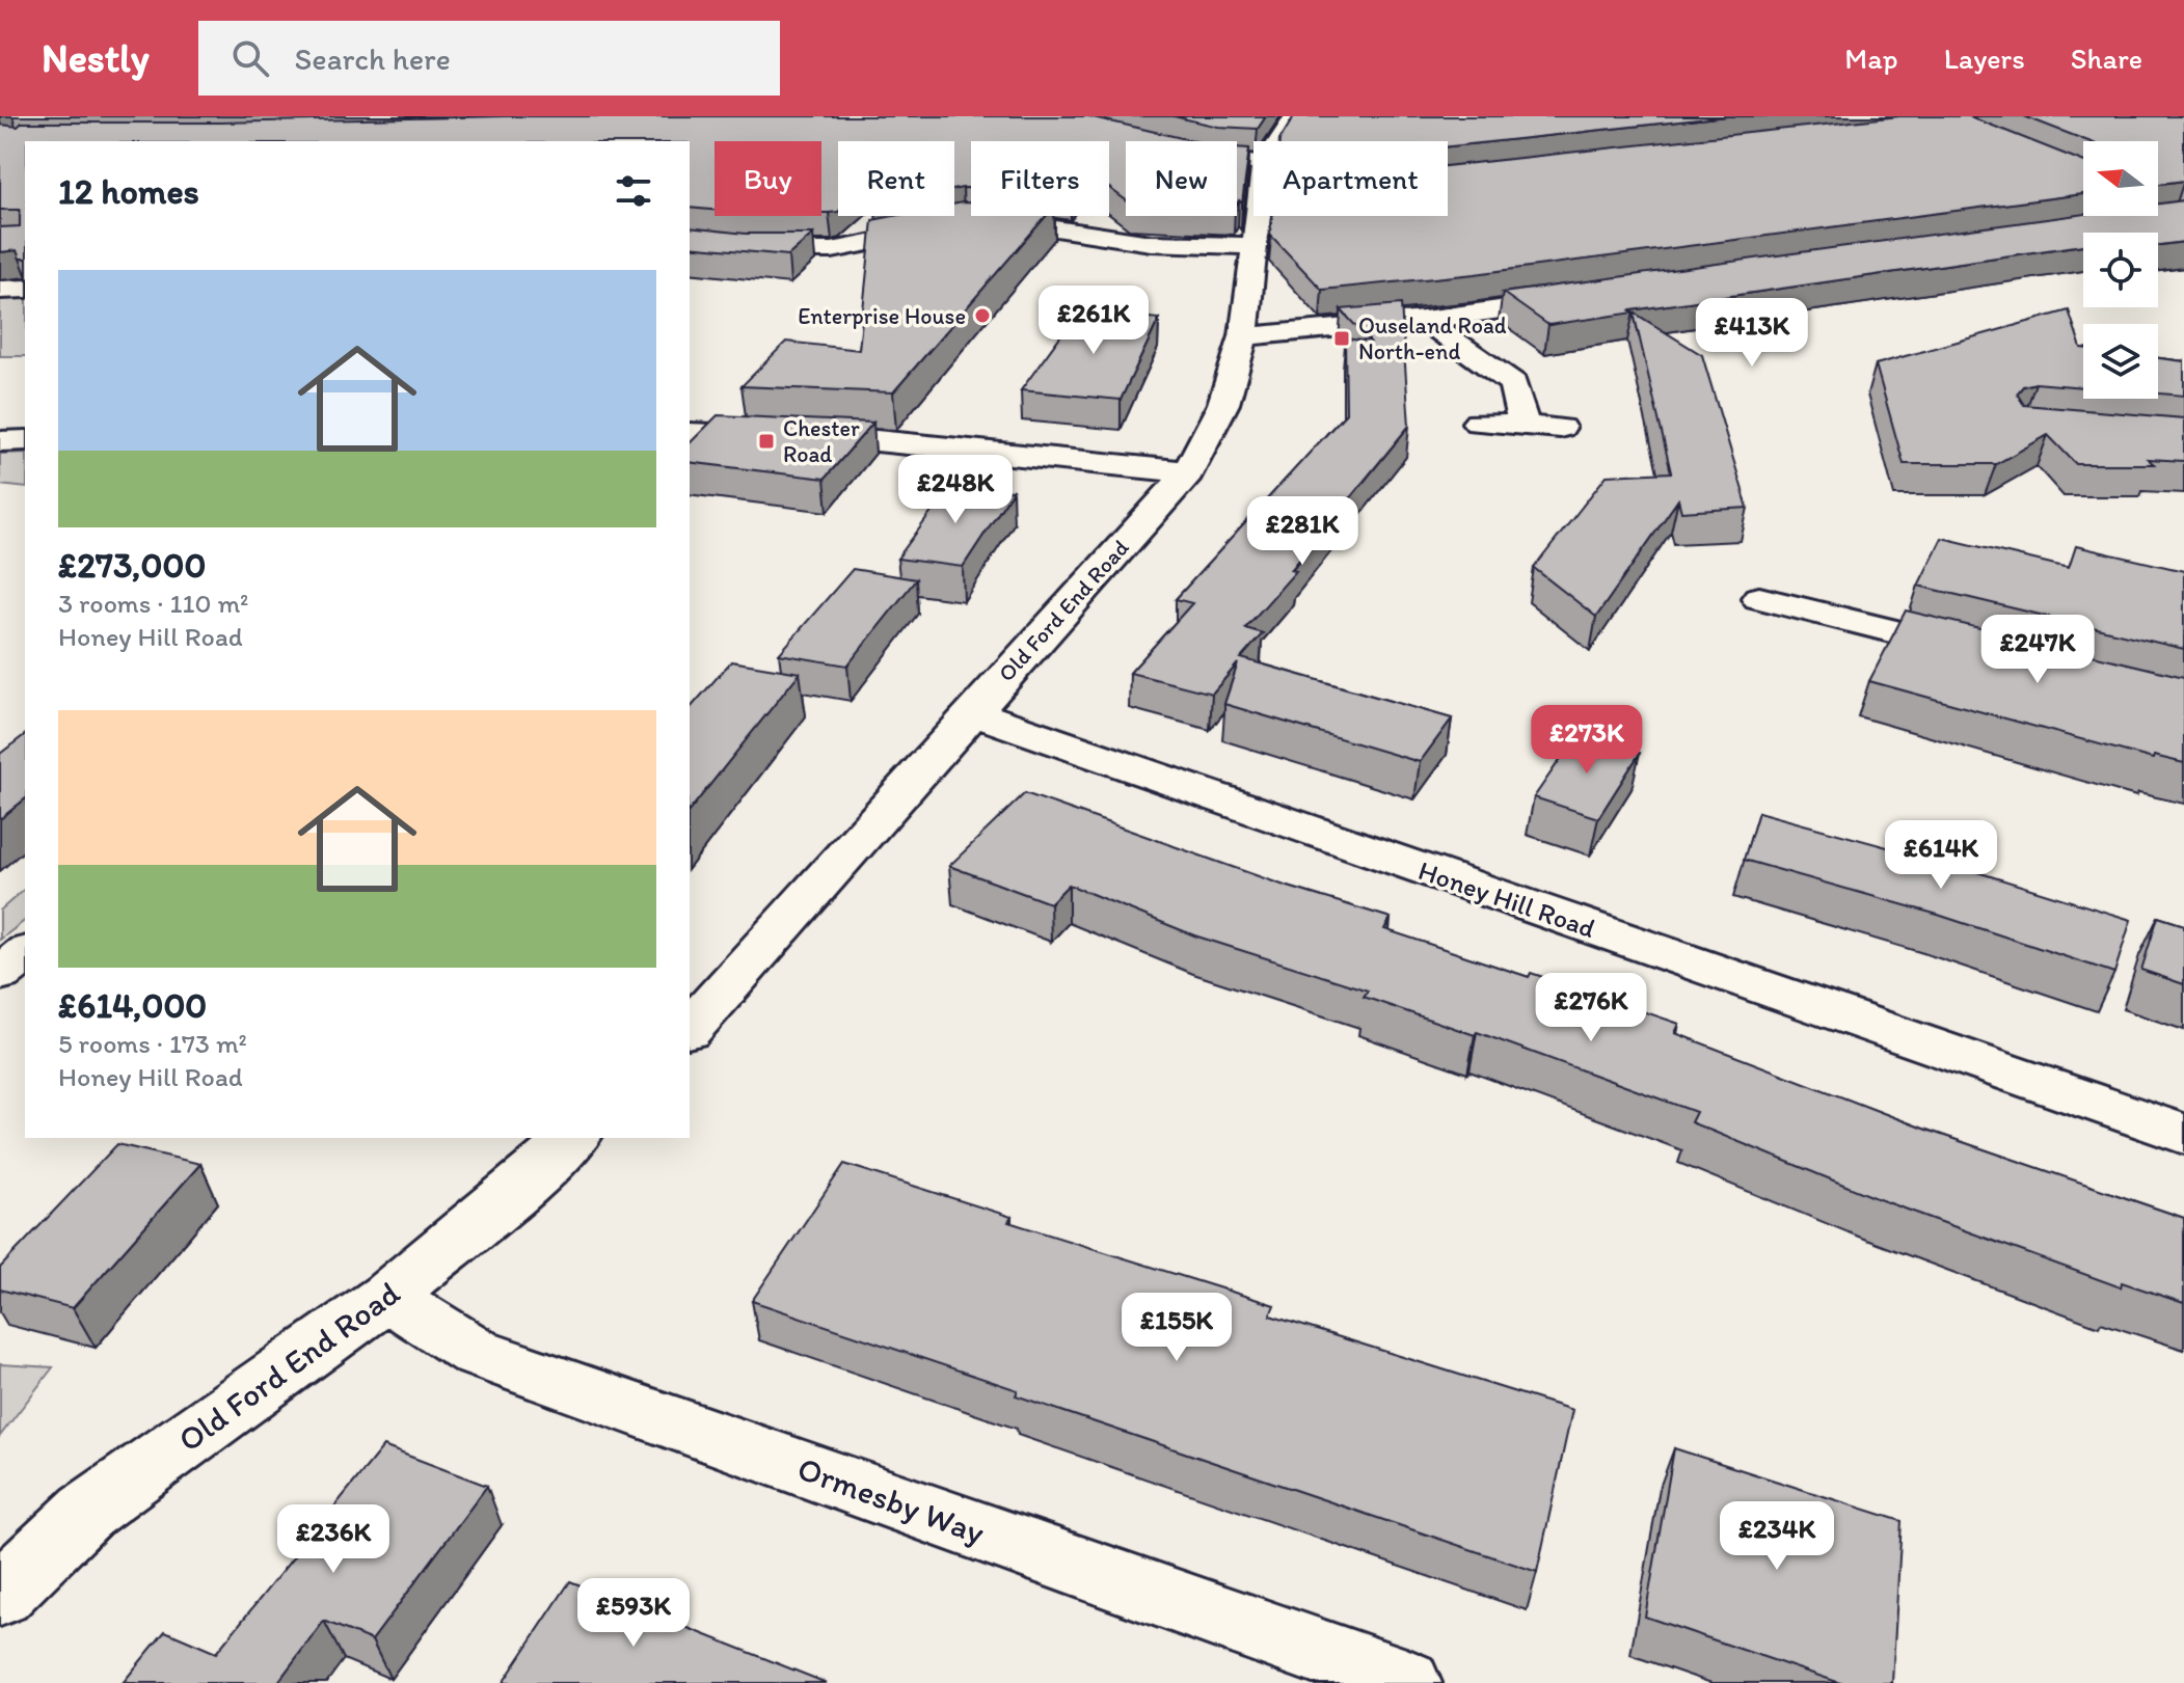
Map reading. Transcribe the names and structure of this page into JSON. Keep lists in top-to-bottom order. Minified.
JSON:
{"streets":{"street":["Old Ford End Road","Honey Hill Road","Ormesby Way"]},"crossings":[["Old Ford End Road","Honey Hill Road"],["Old Ford End Road","Ormesby Way"]],"places":{"other":["Enterprise House"],"transit":["Ouseland Road North-end","Chester Road"]},"north":"left","page":{"header":"Nestly","search":"Search here","nav":["Map","Layers","Share"],"chip":["Buy","Rent","Filters","New","Apartment"],"heading":"12 homes","list":[{"name":"£273,000","note":"3 rooms · 110 m² · Honey Hill Road"},{"name":"£614,000","note":"5 rooms · 173 m² · Honey Hill Road"}],"price":["£261K","£413K","£248K","£281K","£247K","£273K","£614K","£276K","£155K","£234K","£236K","£593K"]}}
